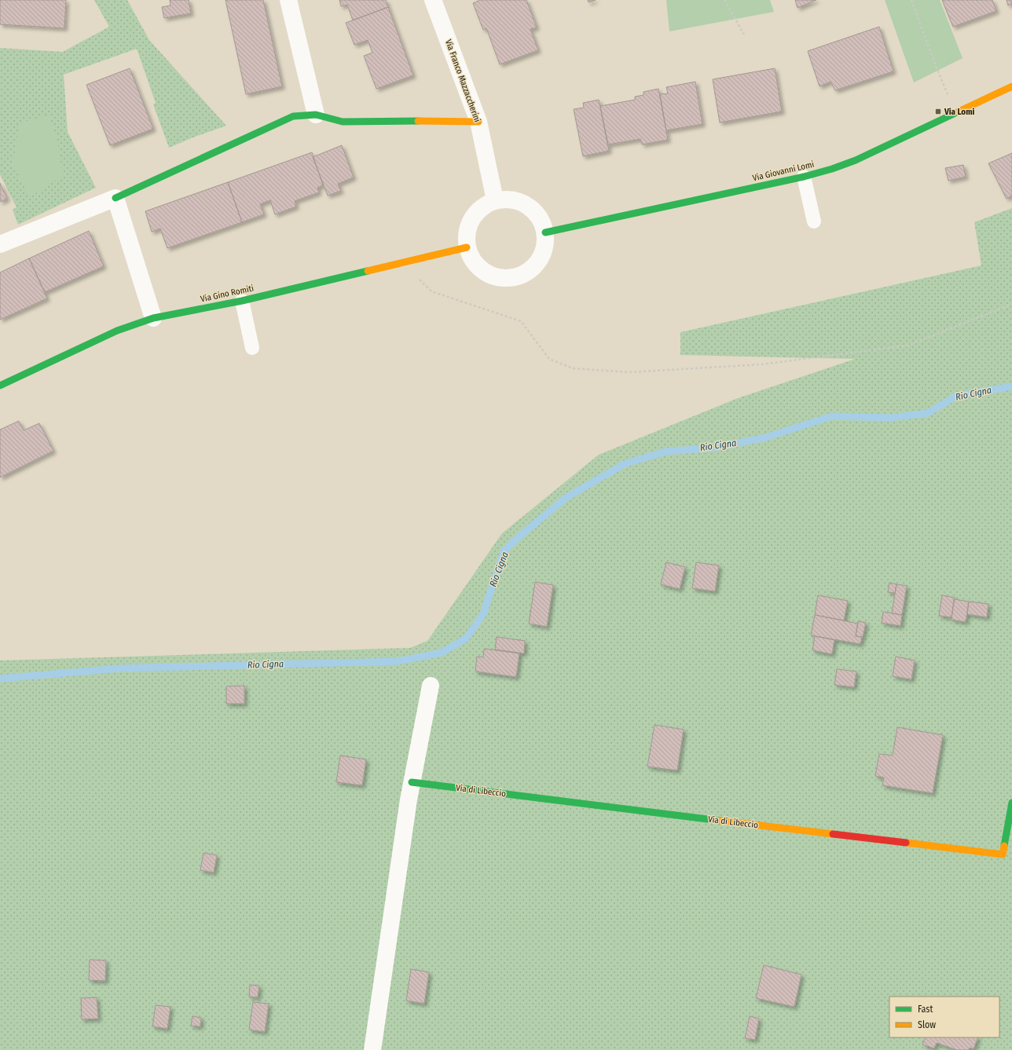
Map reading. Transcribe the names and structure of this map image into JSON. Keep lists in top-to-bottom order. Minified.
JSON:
{"streets":{"street":["Via Franco Mazzaccherini","Via Giovanni Lomi","Via Gino Romiti","Via di Libeccio"]},"crossings":[["Via Franco Mazzaccherini","Via Giovanni Lomi"],["Via Franco Mazzaccherini","Via Gino Romiti"],["Via Giovanni Lomi","Via Gino Romiti"]],"water":["Rio Cigna"],"places":{"transit":["Via Lomi"]},"legend":["Fast","Slow"]}
